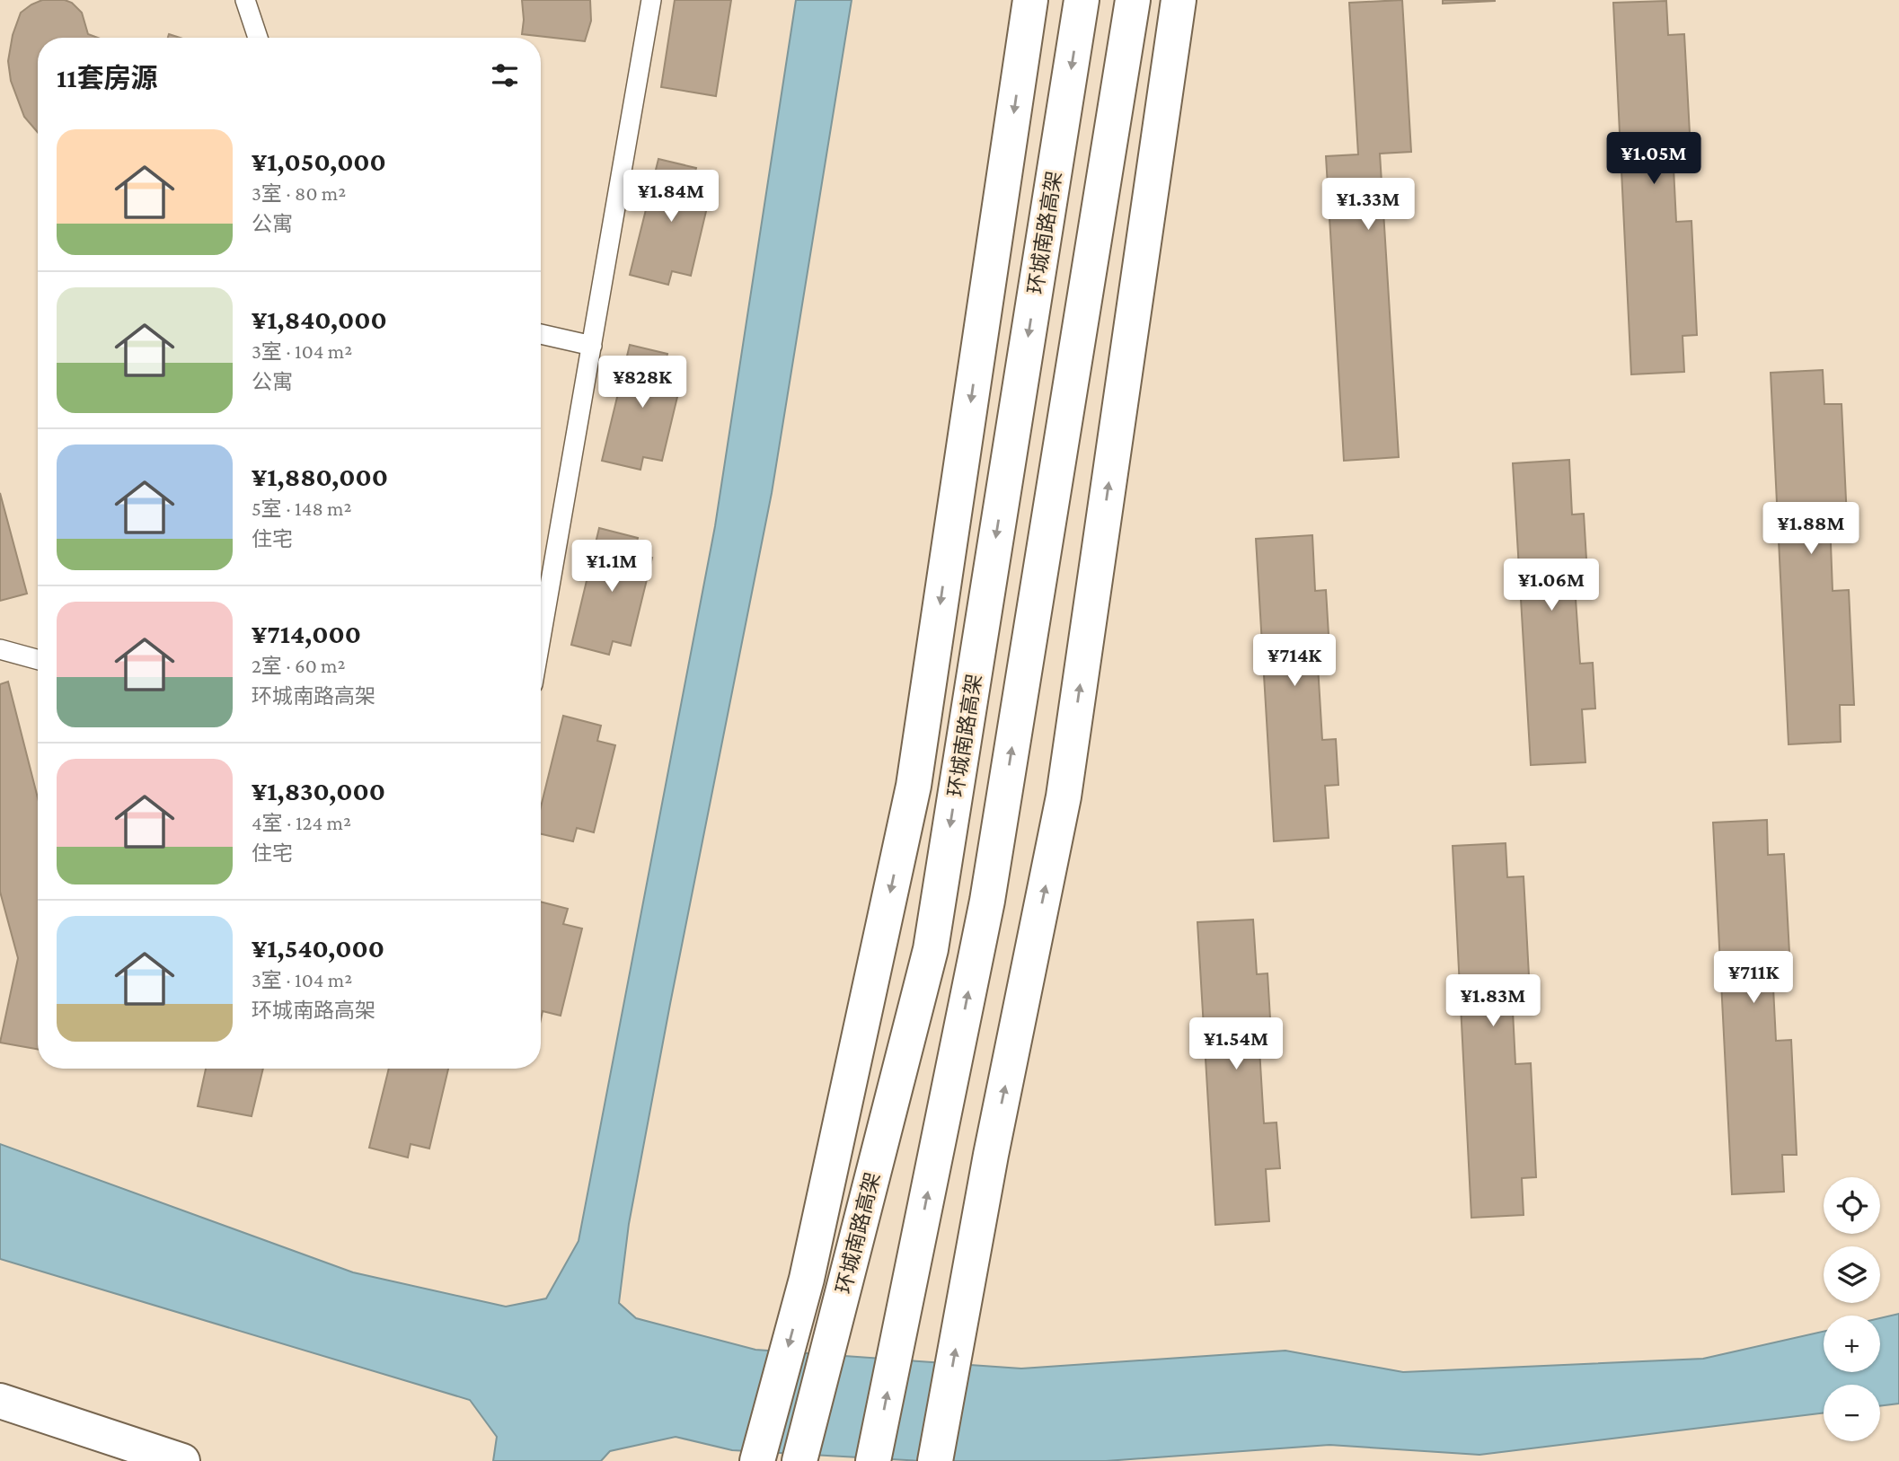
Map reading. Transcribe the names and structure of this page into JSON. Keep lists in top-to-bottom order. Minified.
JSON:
{"streets":{"main road":["环城南路高架"]},"page":{"heading":"11套房源","list":[{"name":"¥1,050,000","note":"3室 · 80 m² · 公寓"},{"name":"¥1,840,000","note":"3室 · 104 m² · 公寓"},{"name":"¥1,880,000","note":"5室 · 148 m² · 住宅"},{"name":"¥714,000","note":"2室 · 60 m² · 环城南路高架"},{"name":"¥1,830,000","note":"4室 · 124 m² · 住宅"},{"name":"¥1,540,000","note":"3室 · 104 m² · 环城南路高架"}],"price":["¥1.05M","¥1.84M","¥1.33M","¥828K","¥1.88M","¥1.1M","¥1.06M","¥714K","¥711K","¥1.83M","¥1.54M"],"map_buttons":["+","−"]}}
